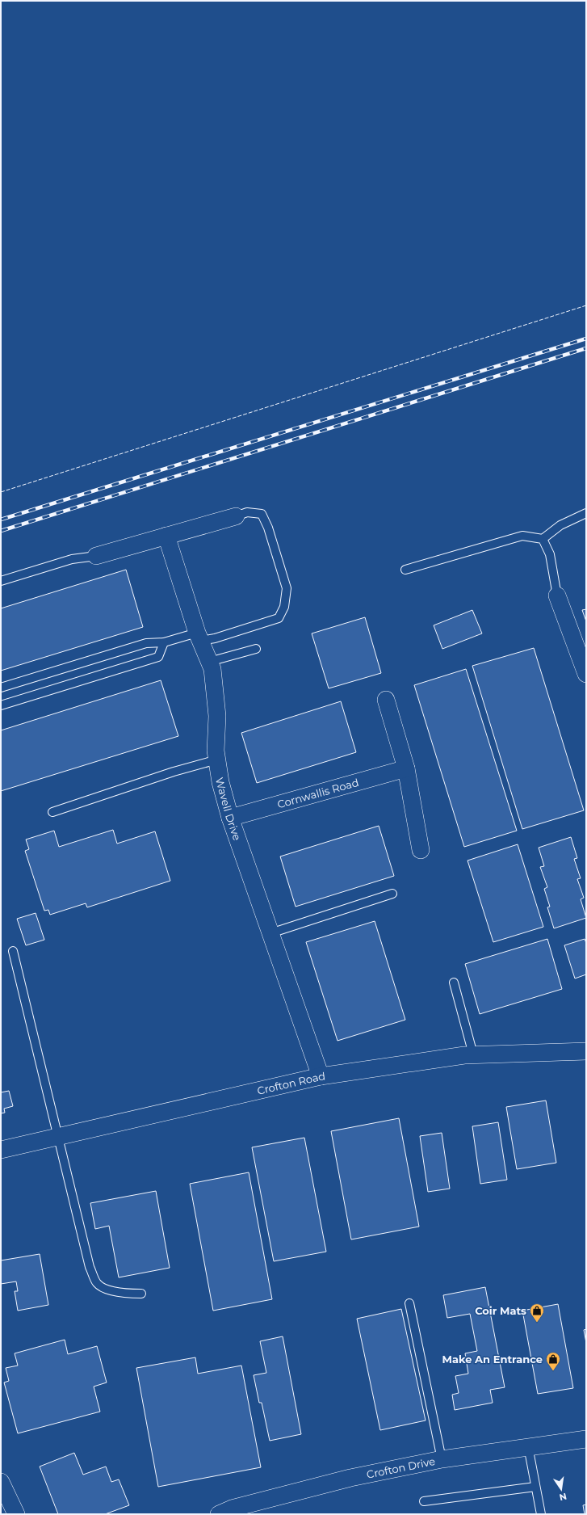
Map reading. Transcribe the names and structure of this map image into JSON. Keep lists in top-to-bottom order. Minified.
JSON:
{"streets":{"street":["Cornwallis Road","Wavell Drive","Crofton Road","Crofton Drive"]},"crossings":[["Cornwallis Road","Wavell Drive"],["Wavell Drive","Crofton Road"]],"places":{"shop":["Coir Mats","Make An Entrance"]},"north":"bottom"}
